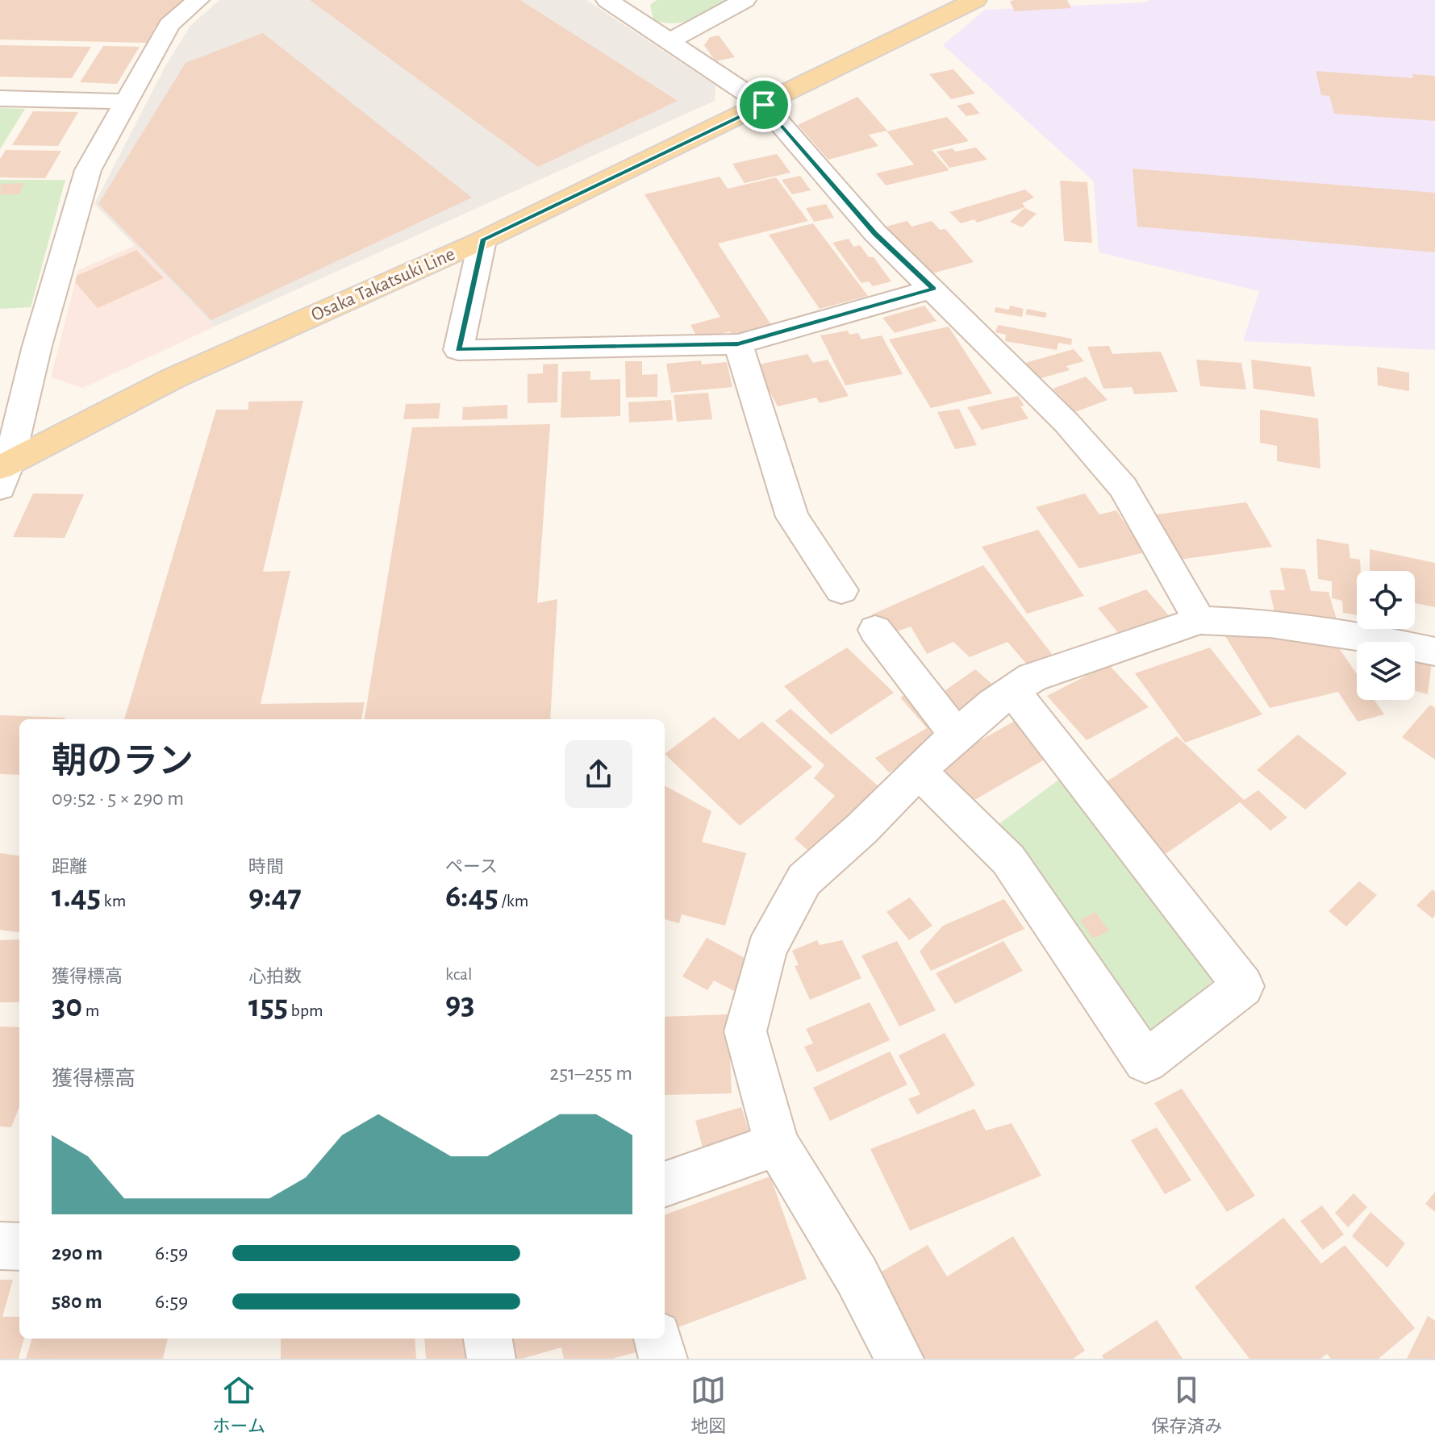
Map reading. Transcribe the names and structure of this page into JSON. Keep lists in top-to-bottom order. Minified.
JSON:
{"streets":{"main road":["Osaka Takatsuki Line"]},"page":{"heading":["朝のラン","09:52 · 5 × 290 m"],"stats":[["距離","1.45 km"],["時間","9:47"],["ペース","6:45 /km"],["獲得標高","30 m"],["心拍数","155 bpm"],["kcal","93"]],"chart":["獲得標高","251–255 m"],"list":[{"name":"290 m","note":"6:59"},{"name":"580 m","note":"6:59"}],"tabs":["ホーム","地図","保存済み"]}}
